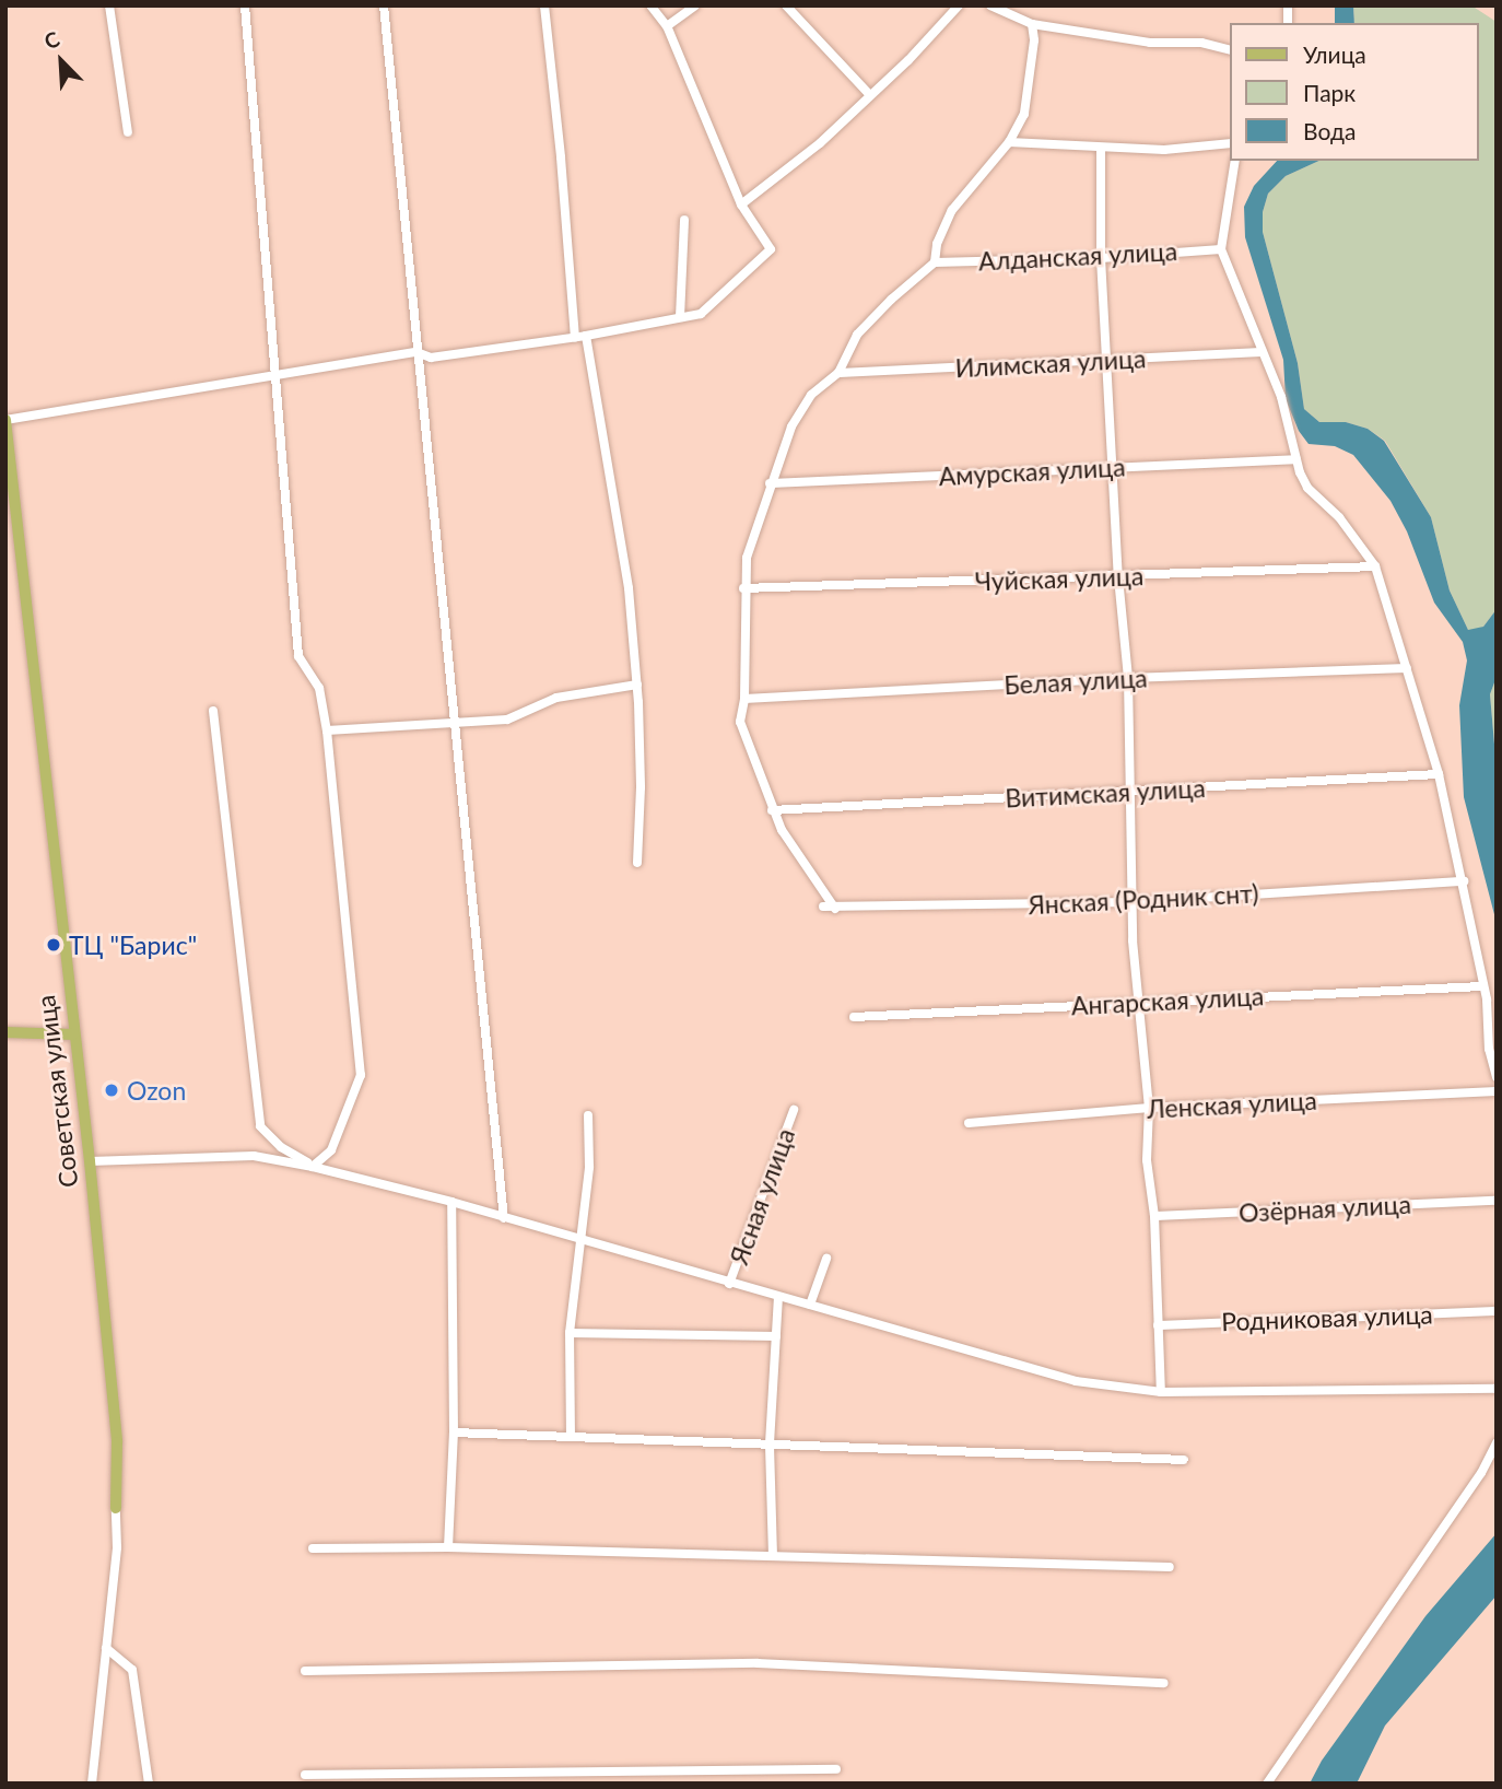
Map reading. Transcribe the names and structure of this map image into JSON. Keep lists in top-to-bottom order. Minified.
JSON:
{"streets":{"main road":["Советская улица"],"street":["Алданская улица","Илимская улица","Амурская улица","Чуйская улица","Белая улица","Витимская улица","Янская (Родник снт)","Ангарская улица","Ленская улица","Ясная улица","Озёрная улица","Родниковая улица"]},"places":["ТЦ \"Барис\"","Ozon"],"legend":["Улица","Парк","Вода"],"north":"top left"}
